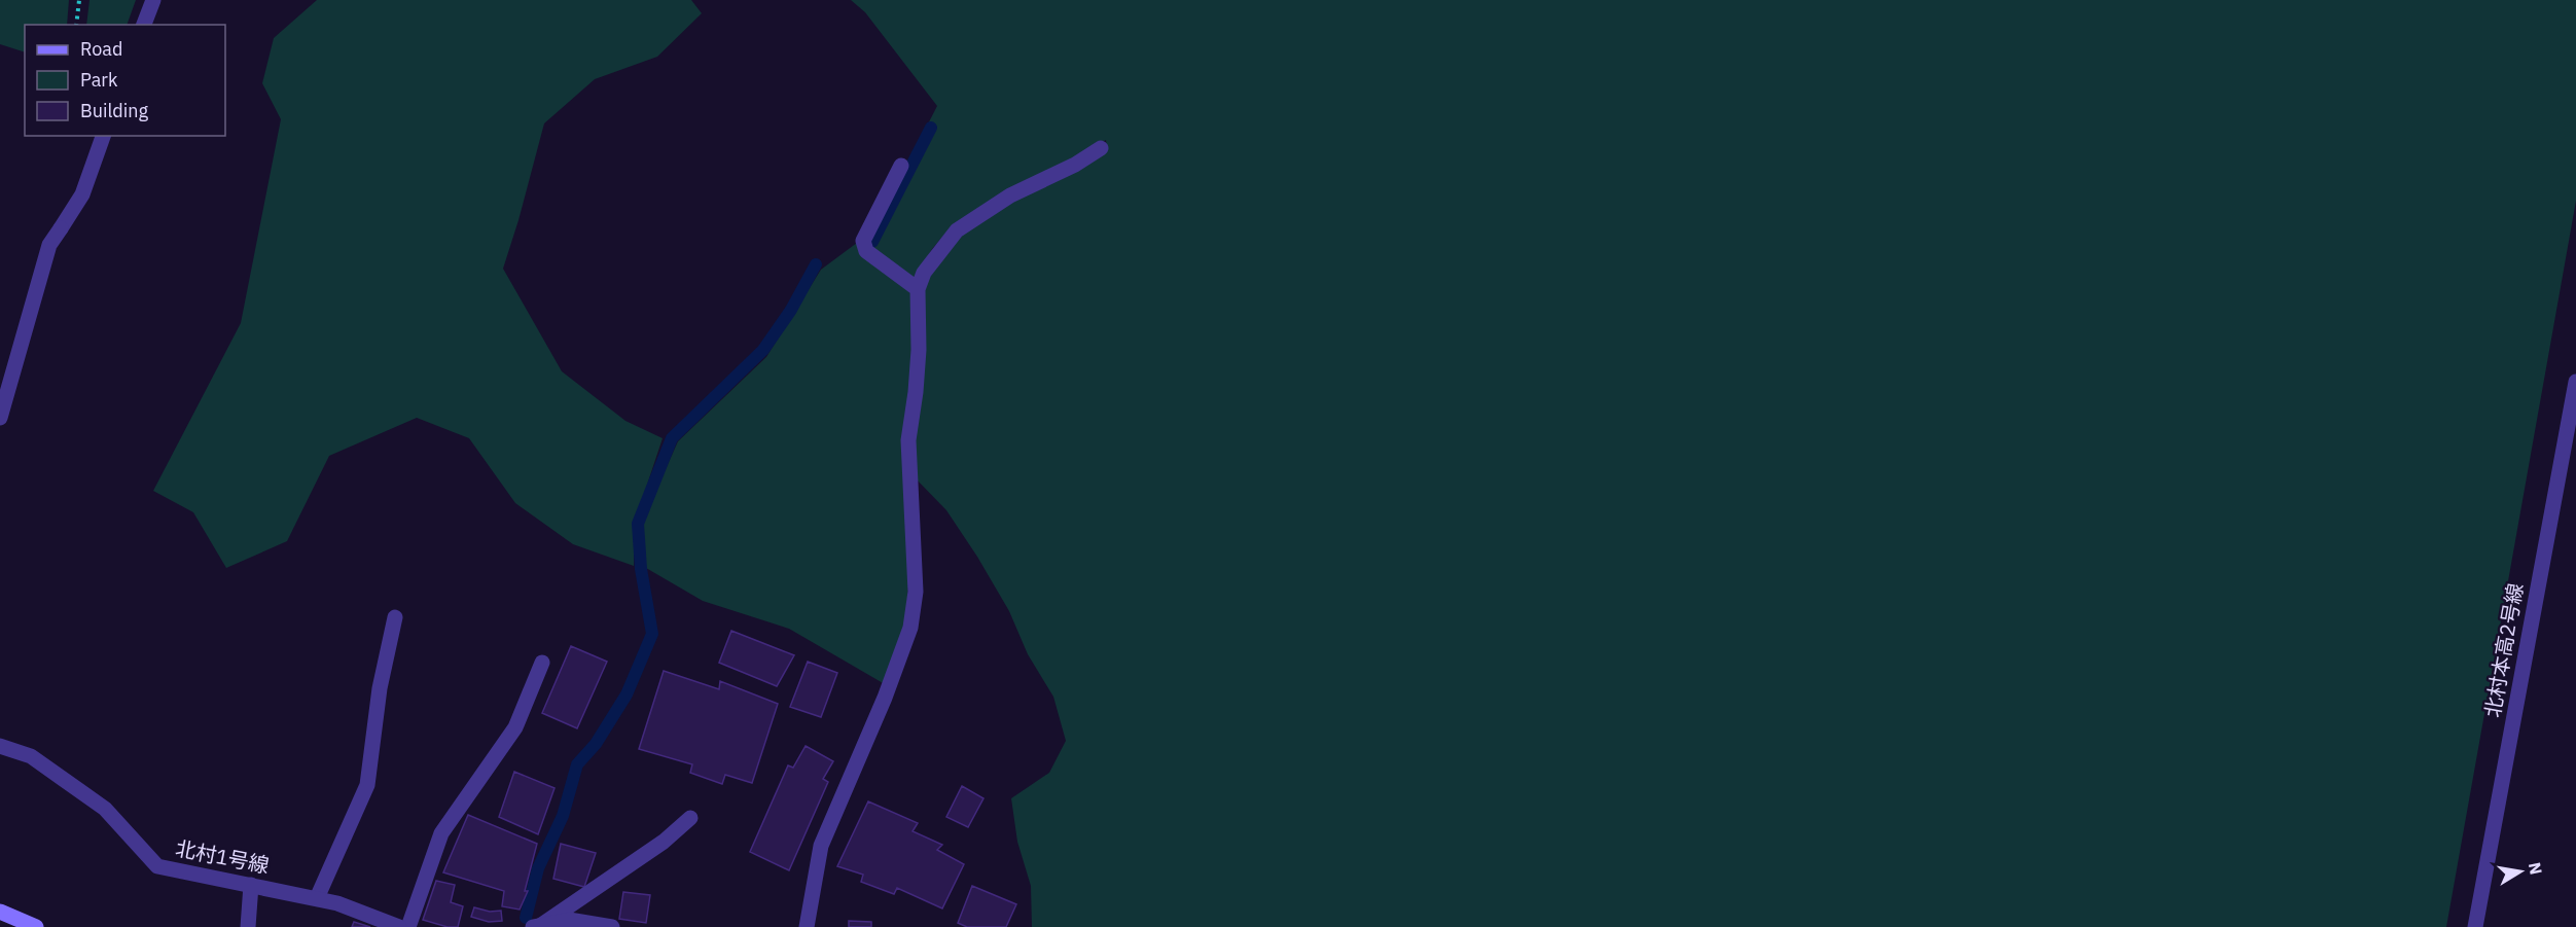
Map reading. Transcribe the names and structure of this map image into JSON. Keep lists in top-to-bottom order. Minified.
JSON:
{"streets":{"street":["北村本高2号線","北村1号線"]},"legend":["Road","Park","Building"],"north":"right"}
